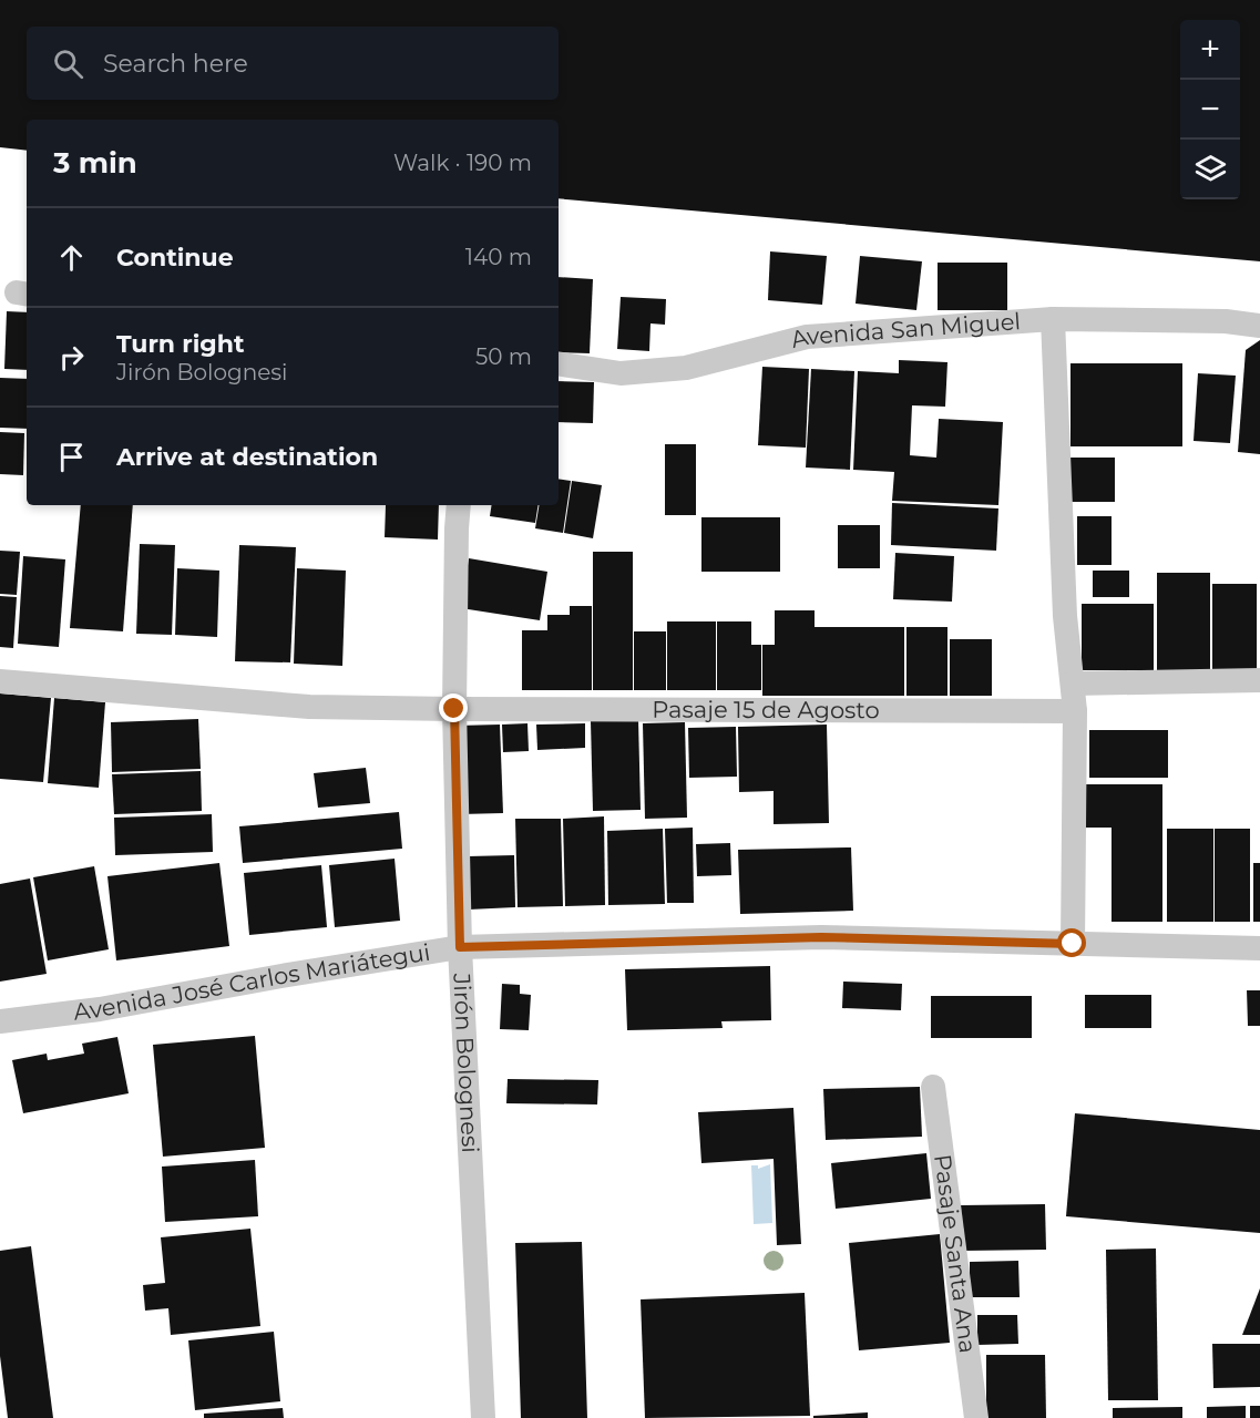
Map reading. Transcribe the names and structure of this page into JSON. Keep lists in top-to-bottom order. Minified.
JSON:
{"streets":{"street":["Avenida San Miguel","Pasaje 15 de Agosto","Avenida José Carlos Mariátegui","Jirón Bolognesi","Pasaje Santa Ana"]},"crossings":[["Pasaje 15 de Agosto","Jirón Bolognesi"],["Avenida José Carlos Mariátegui","Jirón Bolognesi"]],"page":{"map_buttons":["+","−"],"search":"Search here","heading":["3 min","Walk · 190 m"],"list":[["Continue","140 m"],["Turn right","Jirón Bolognesi","50 m"],"Arrive at destination"]}}
